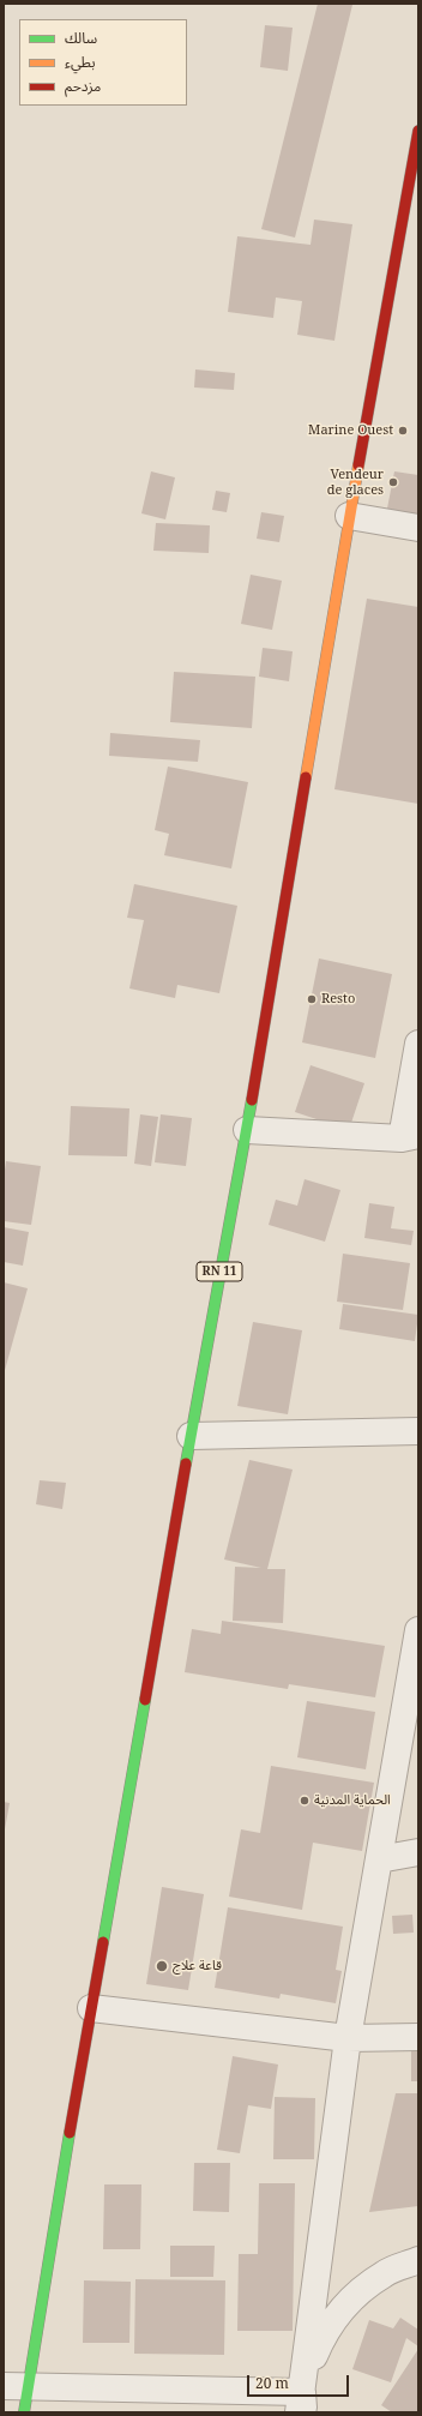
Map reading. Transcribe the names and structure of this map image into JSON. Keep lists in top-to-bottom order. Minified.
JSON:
{"streets":{"main road":["RN 11"]},"places":["Marine Ouest","Vendeur de glaces","Resto","الحماية المدنية","قاعة علاج"],"legend":["سالك","بطيء","مزدحم"],"scale_bar":"20 m"}
